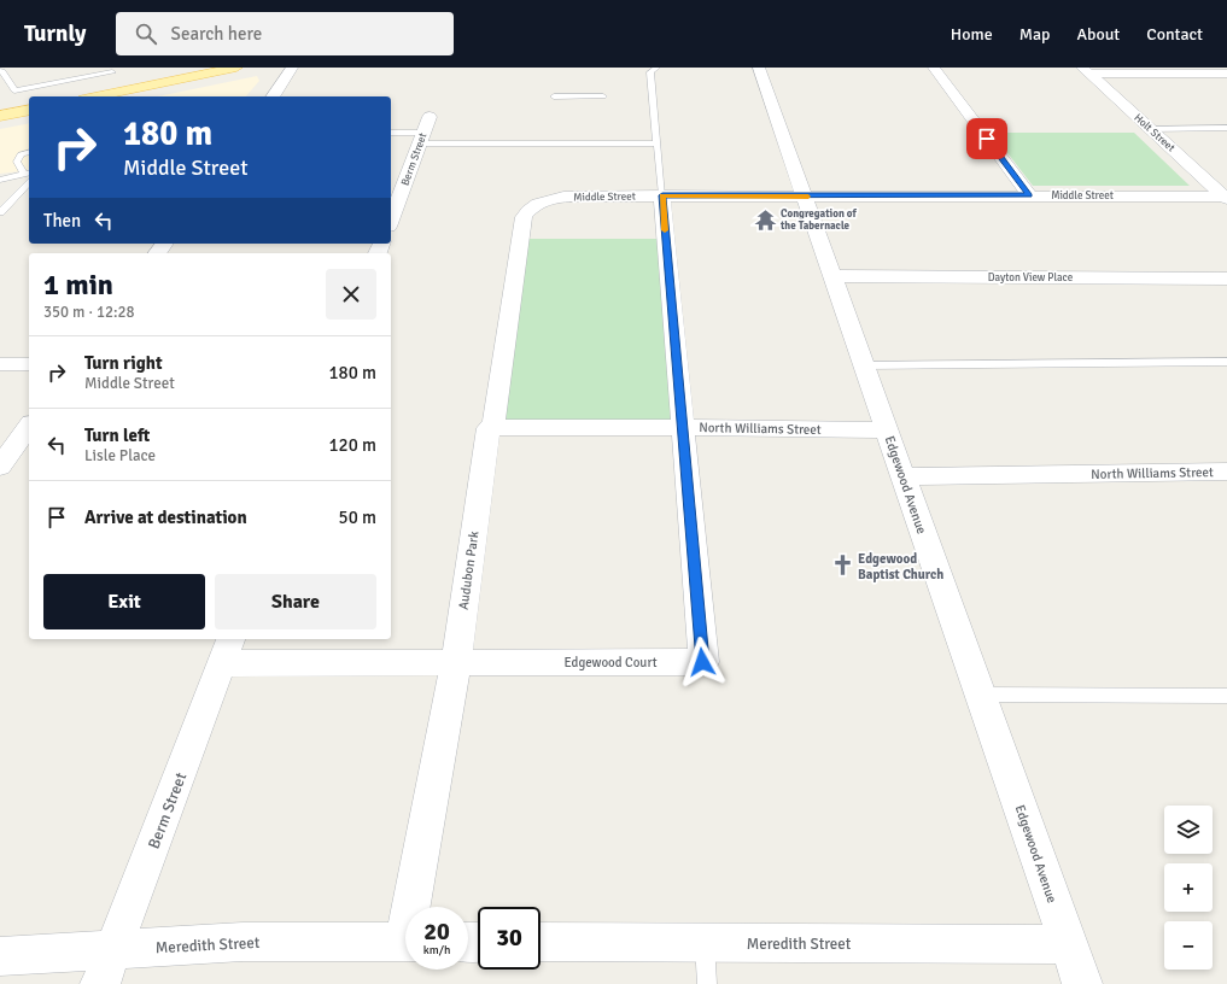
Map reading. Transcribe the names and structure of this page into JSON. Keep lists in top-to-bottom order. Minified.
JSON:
{"streets":{"street":["Holt Street","Berm Street","Middle Street","Dayton View Place","North Williams Street","Edgewood Avenue","Audubon Park","Edgewood Court","Meredith Street"]},"crossings":[["Holt Street","Middle Street"],["Berm Street","Edgewood Court"],["Berm Street","Meredith Street"],["Middle Street","Edgewood Avenue"],["Middle Street","Audubon Park"],["Middle Street","Edgewood Court"],["Dayton View Place","Edgewood Avenue"],["North Williams Street","Edgewood Avenue"],["North Williams Street","Audubon Park"],["North Williams Street","Edgewood Court"],["Edgewood Avenue","Meredith Street"],["Audubon Park","Edgewood Court"]],"places":{"temple":["Congregation of the Tabernacle"],"church":["Edgewood Baptist Church"]},"page":{"header":"Turnly","search":"Search here","nav":["Home","Map","About","Contact"],"turn":["180 m","Middle Street"],"then":"Then","heading":["1 min","350 m · 12:28"],"list":[{"name":"Turn right","note":"Middle Street","value":"180 m"},{"name":"Turn left","note":"Lisle Place","value":"120 m"},{"name":"Arrive at destination","value":"50 m"}],"buttons":["Exit","Share"],"map_buttons":["+","−"],"speed":"20 km/h","limit":"30"}}
